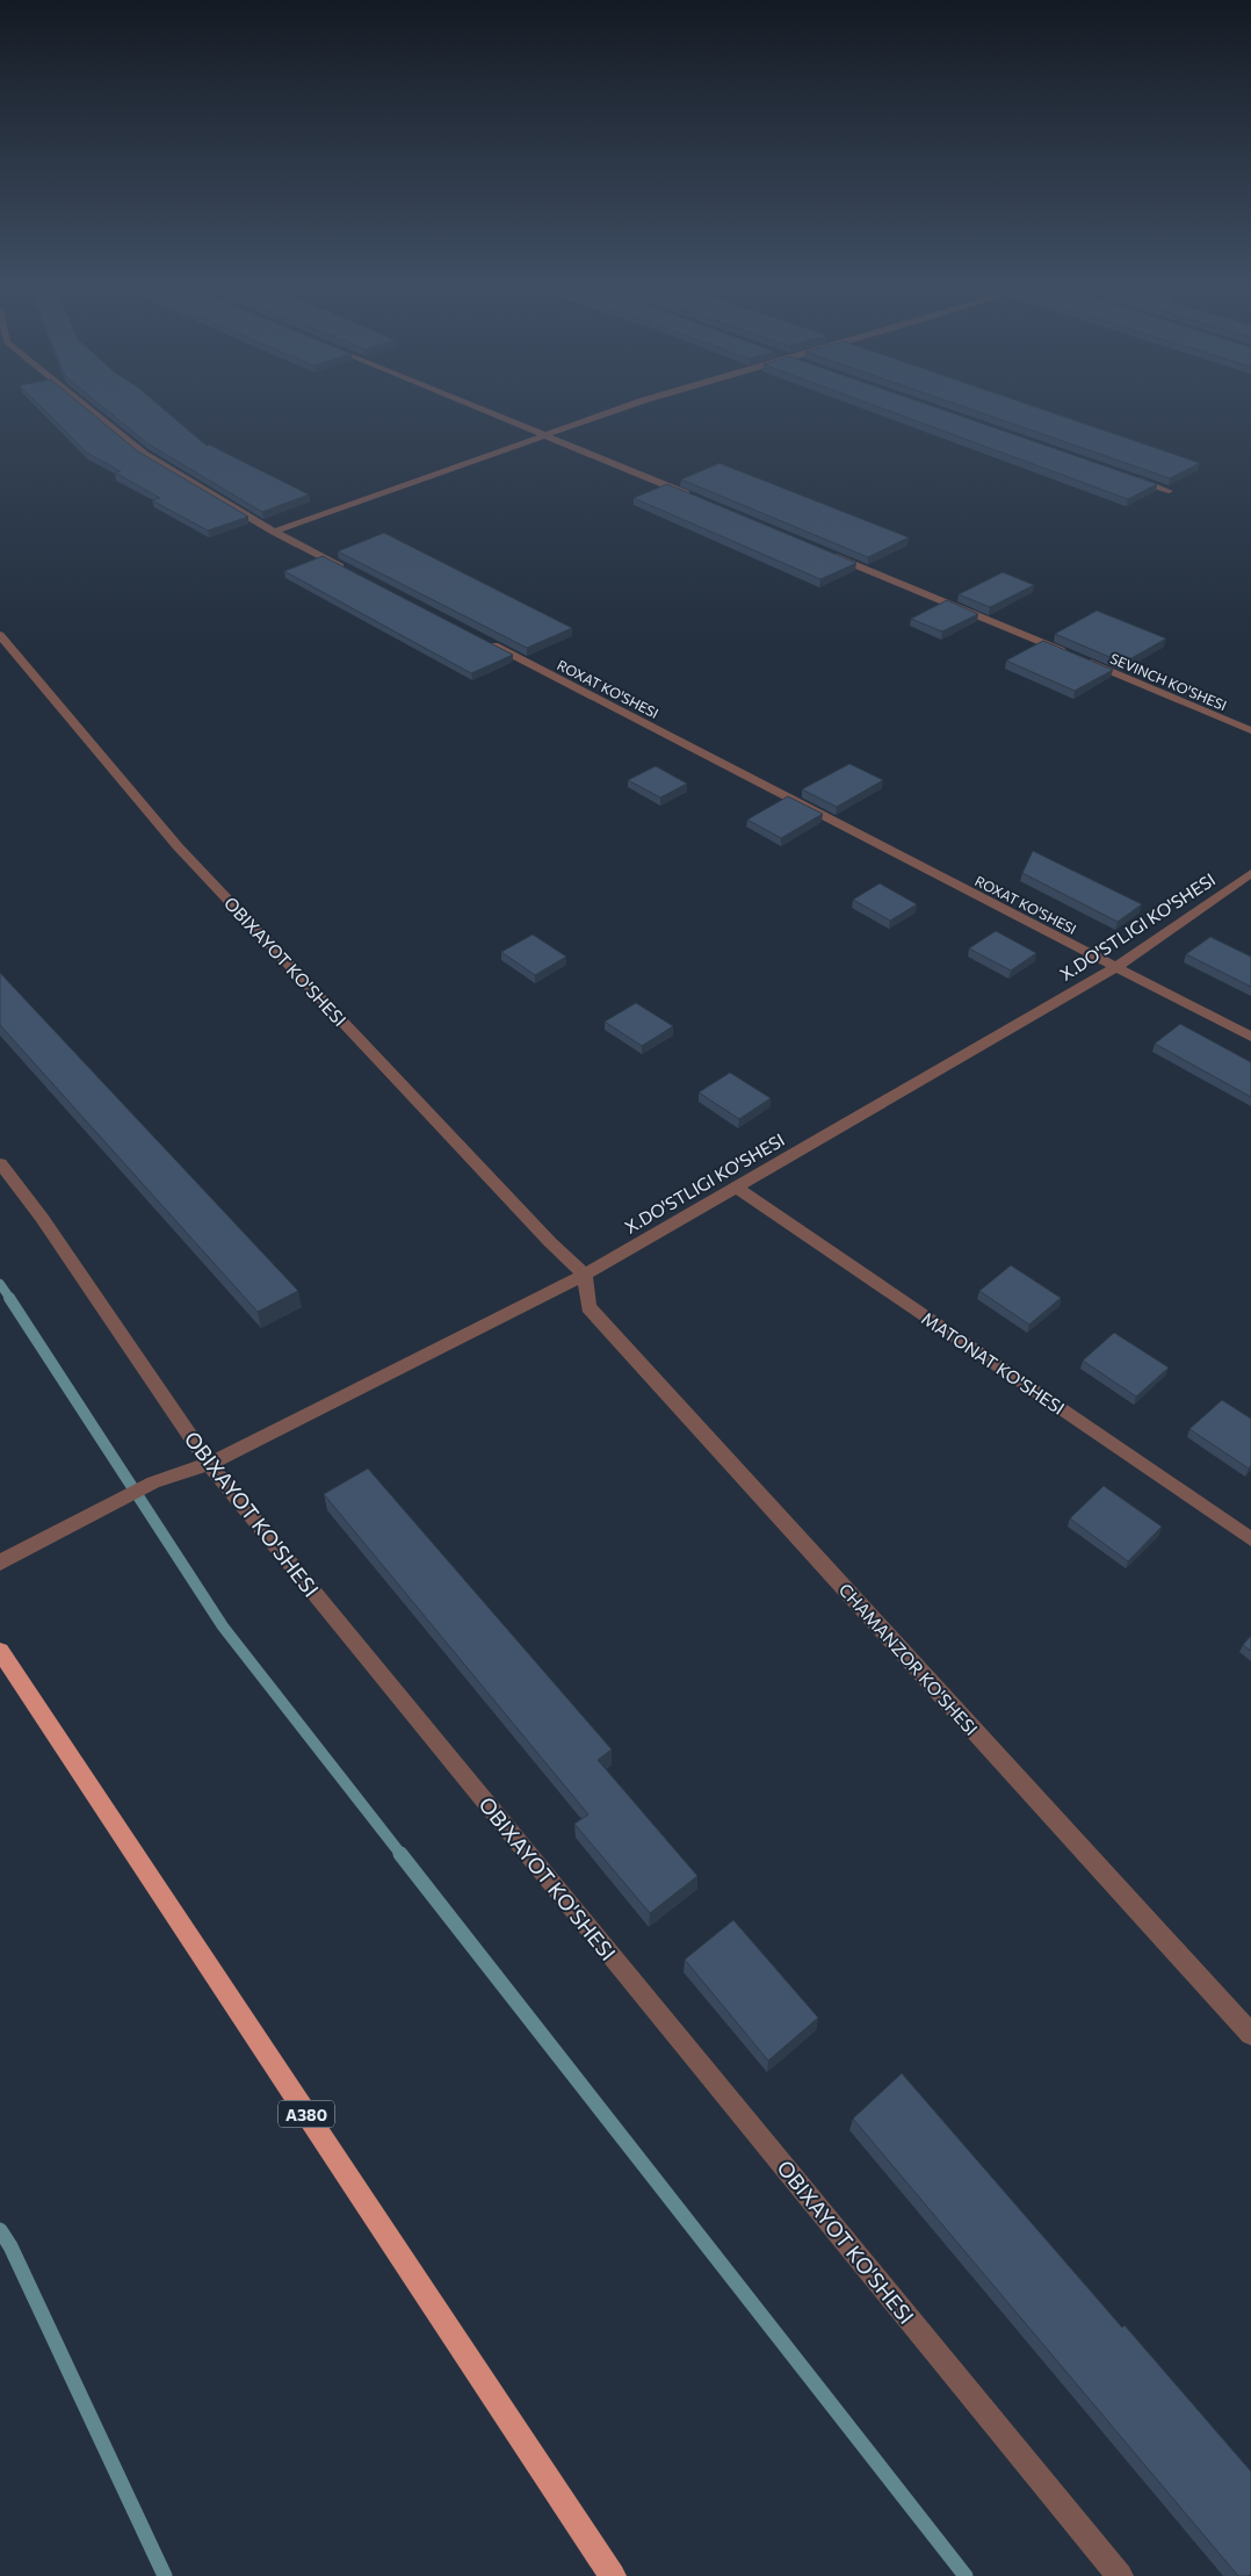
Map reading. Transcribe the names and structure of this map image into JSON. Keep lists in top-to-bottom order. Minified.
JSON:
{"streets":{"highway":["A380"],"street":["SEVINCH KO'SHESI","ROXAT KO'SHESI","X.DO'STLIGI KO'SHESI","OBIXAYOT KO'SHESI","MATONAT KO'SHESI","CHAMANZOR KO'SHESI"]},"crossings":[["ROXAT KO'SHESI","X.DO'STLIGI KO'SHESI"],["X.DO'STLIGI KO'SHESI","OBIXAYOT KO'SHESI"],["X.DO'STLIGI KO'SHESI","MATONAT KO'SHESI"],["X.DO'STLIGI KO'SHESI","CHAMANZOR KO'SHESI"],["OBIXAYOT KO'SHESI","CHAMANZOR KO'SHESI"]]}
